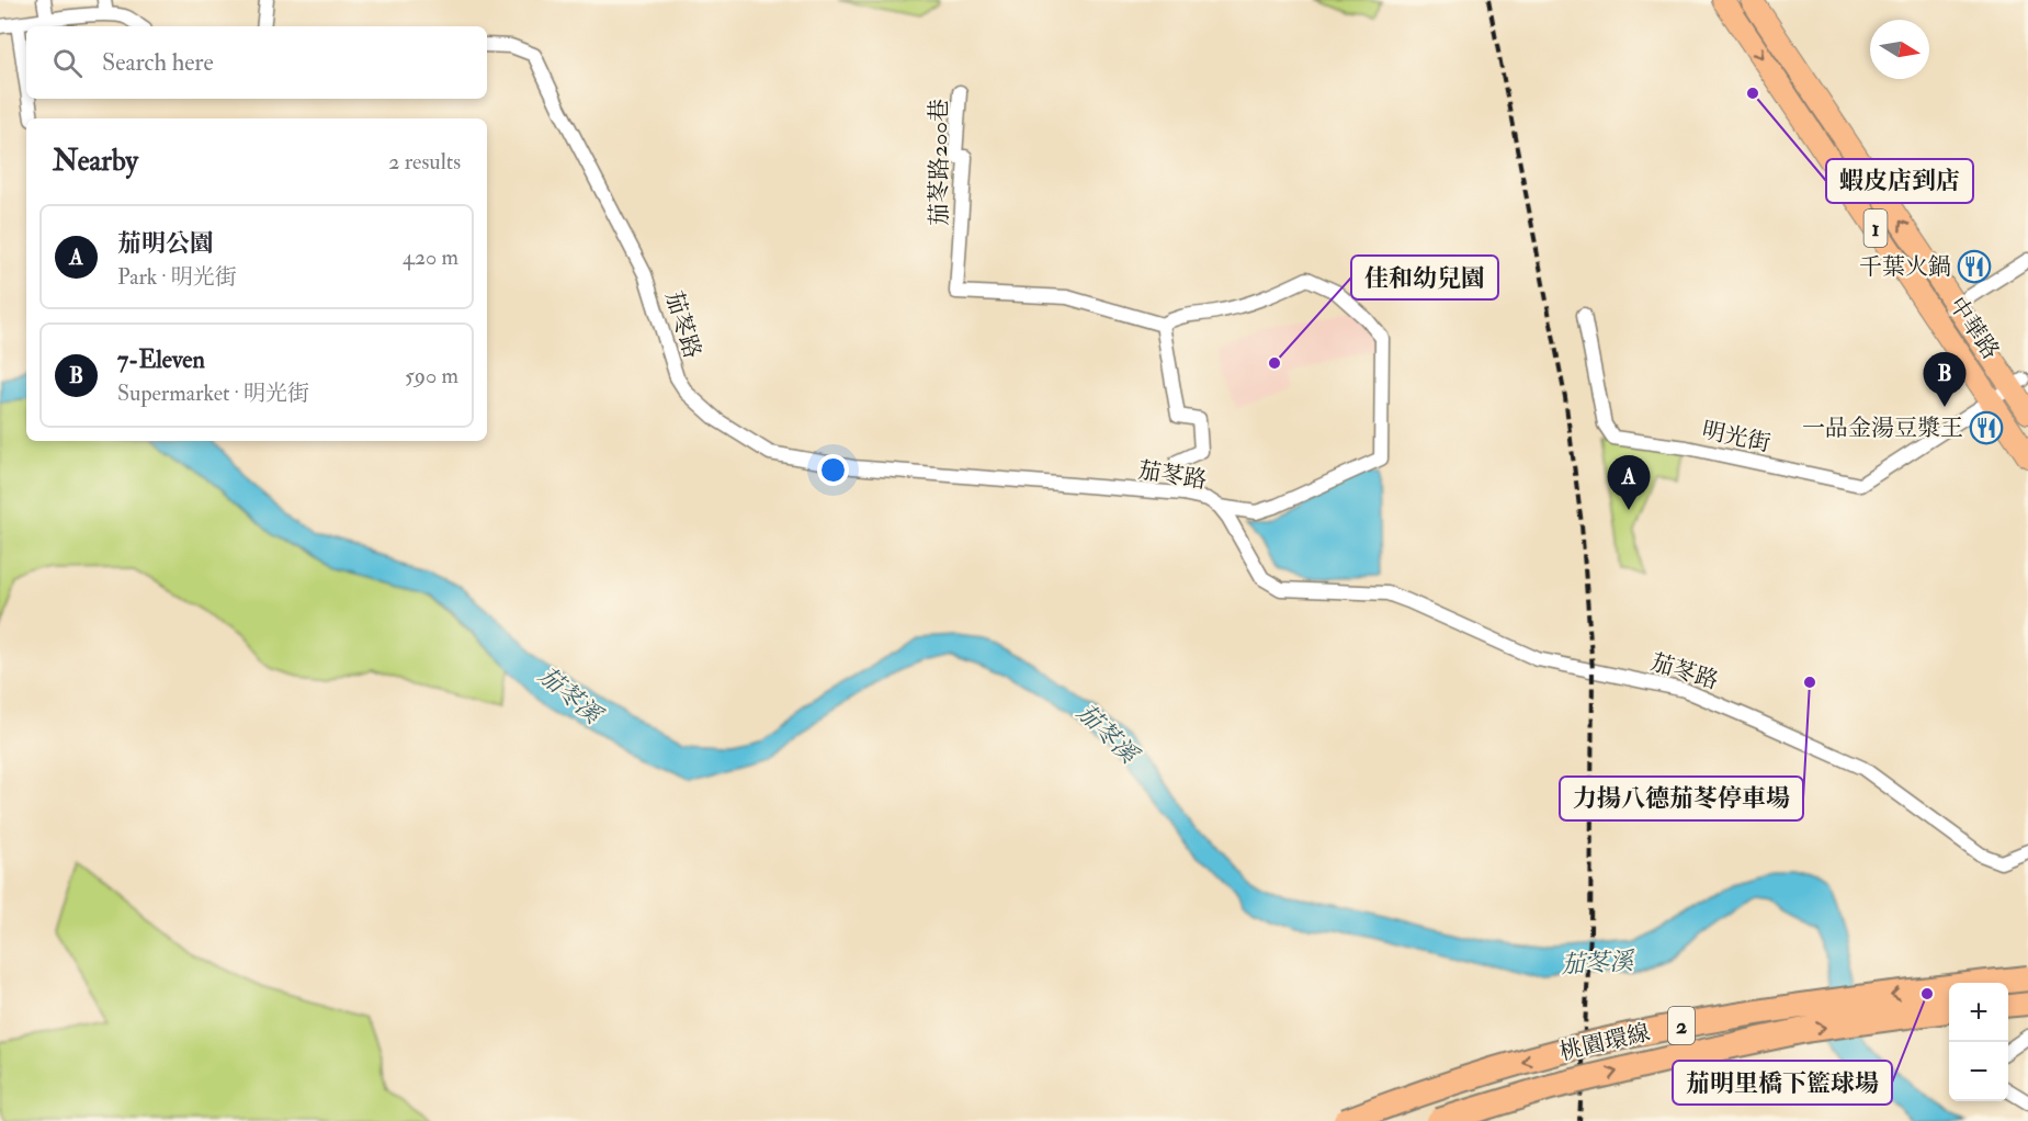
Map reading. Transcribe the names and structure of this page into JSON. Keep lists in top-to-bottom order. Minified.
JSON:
{"streets":{"highway":["2","桃園環線"],"main road":["1","中華路"],"street":["茄苳路200巷","茄苳路","明光街"]},"crossings":[["中華路","明光街"]],"water":["茄苳溪"],"places":{"other":["蝦皮店到店","佳和幼兒園","力揚八德茄苳停車場","茄明里橋下籃球場"],"restaurant":["千葉火鍋","一品金湯豆漿王"]},"north":"right","page":{"search":"Search here","heading":["Nearby","2 results"],"list":[{"mark":"A","name":"茄明公園","note":"Park · 明光街","value":"420 m"},{"mark":"B","name":"7-Eleven","note":"Supermarket · 明光街","value":"590 m"}],"pins":["B","A"],"map_buttons":["+","−"]}}
